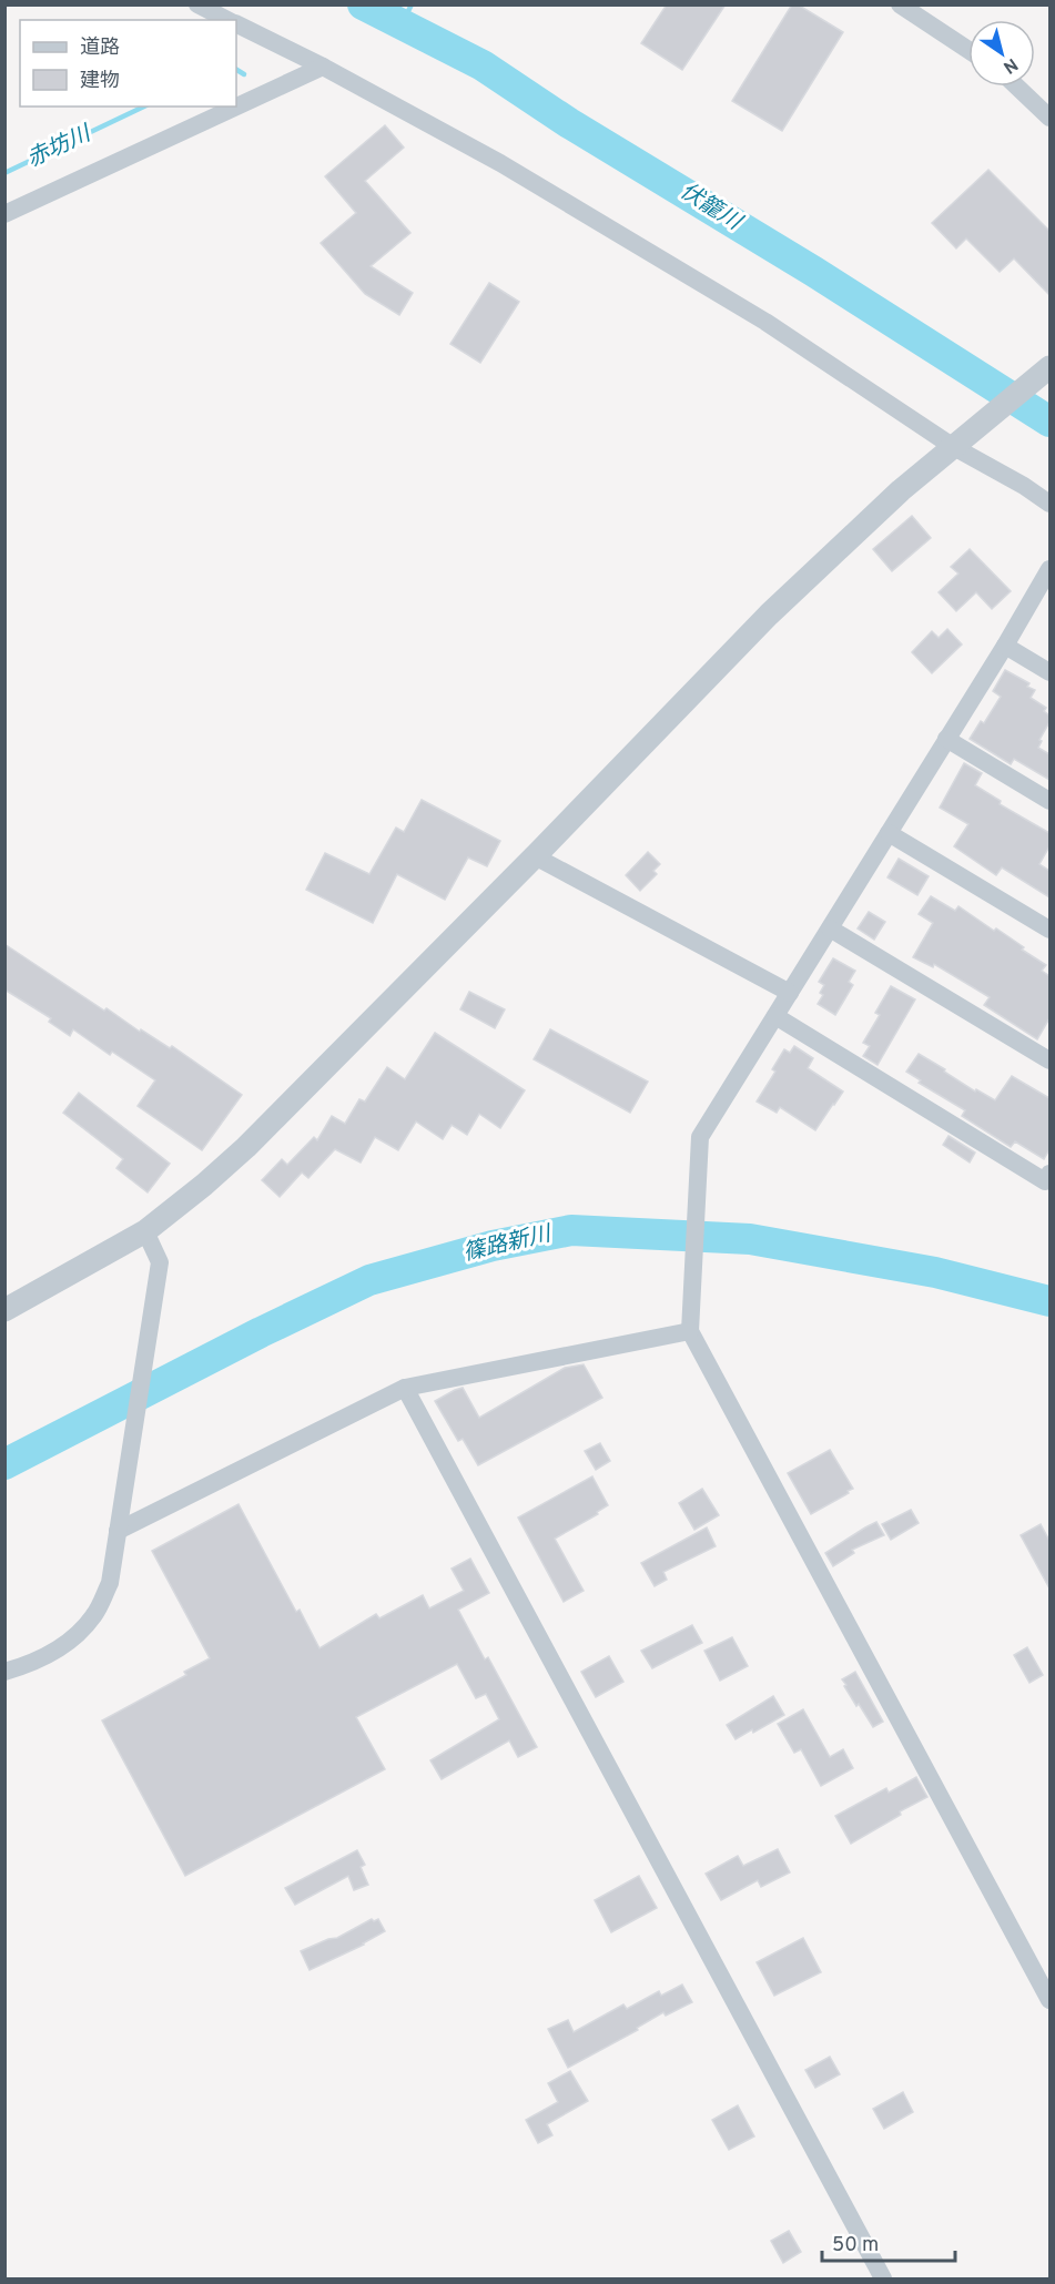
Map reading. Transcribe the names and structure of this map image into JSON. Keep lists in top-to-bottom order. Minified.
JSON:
{"water":["赤坊川","伏籠川","篠路新川"],"legend":["道路","建物"],"scale_bar":"50 m","north":"bottom right"}
